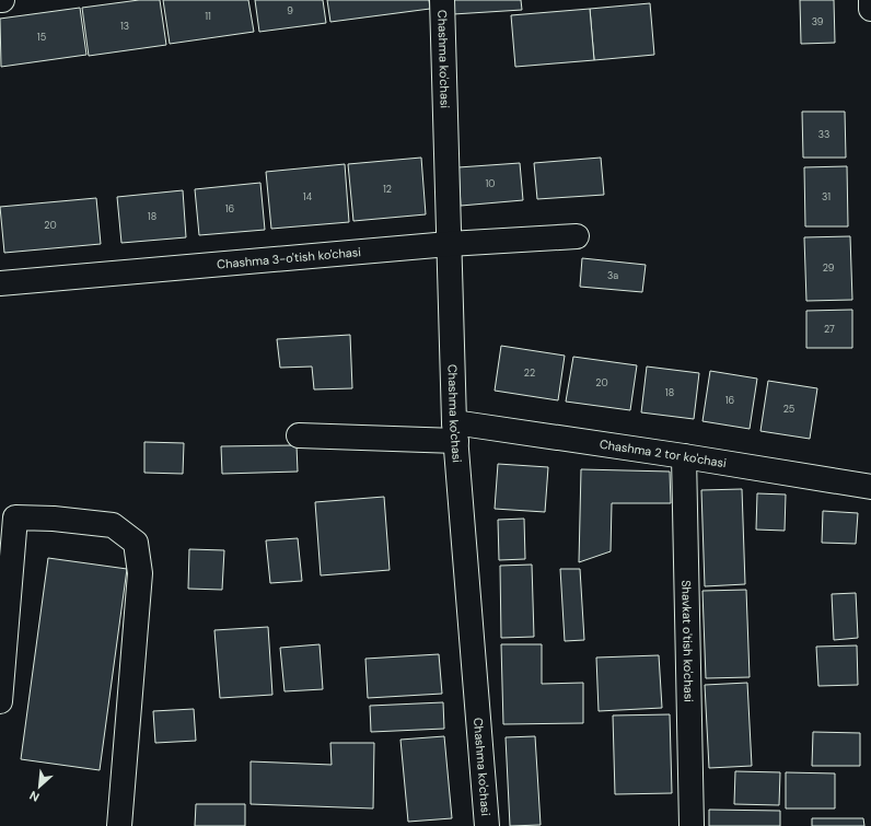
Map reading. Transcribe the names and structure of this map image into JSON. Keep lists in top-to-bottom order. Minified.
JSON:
{"streets":{"street":["Chashma ko'chasi","Chashma 3-o'tish ko'chasi","Chashma 2 tor ko'chasi","Shavkat o'tish ko'chasi"]},"crossings":[["Chashma ko'chasi","Chashma 3-o'tish ko'chasi"],["Chashma ko'chasi","Chashma 2 tor ko'chasi"],["Chashma 2 tor ko'chasi","Shavkat o'tish ko'chasi"]],"house_numbers":["9","11","39","13","15","33","10","12","14","31","16","18","20","29","3a","27","22","20","18","16","25"],"north":"bottom left"}
